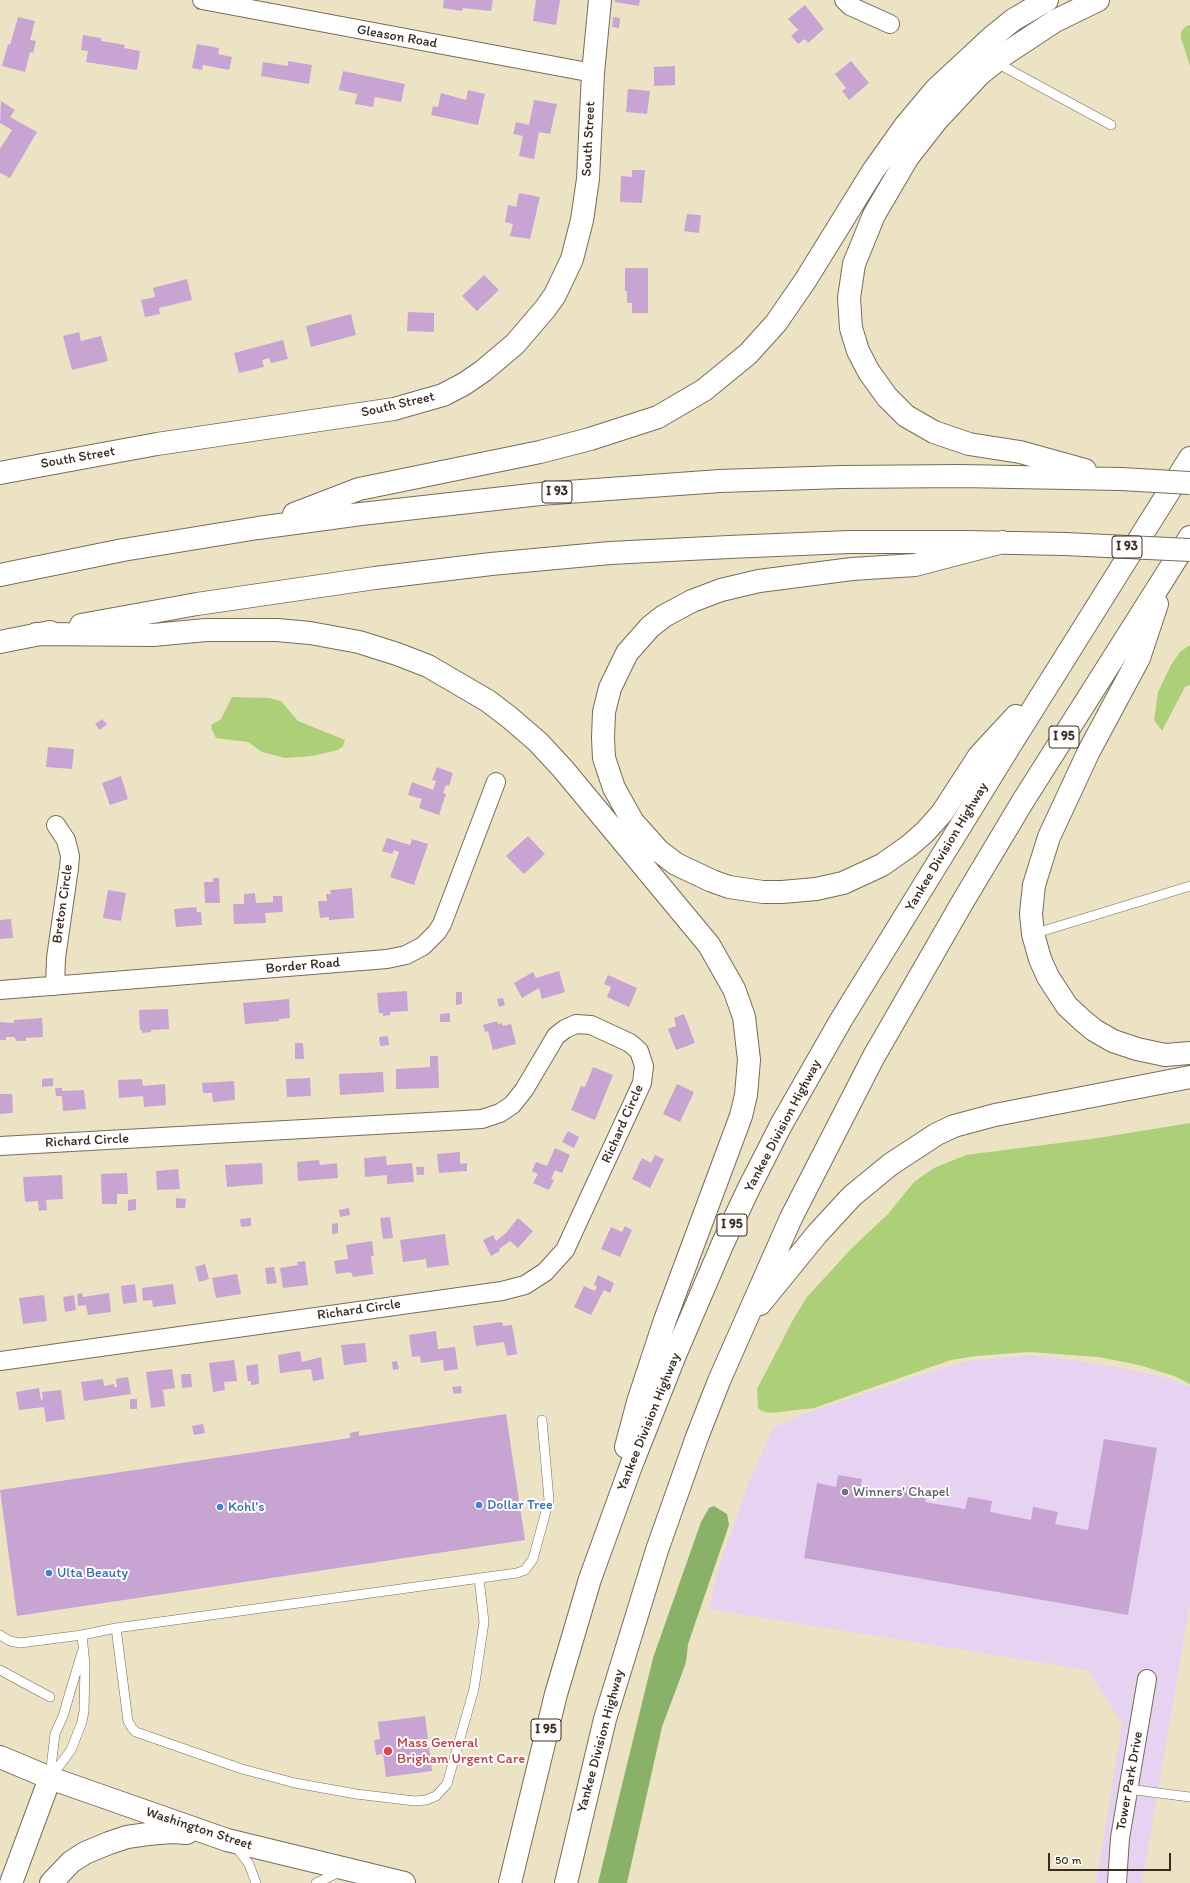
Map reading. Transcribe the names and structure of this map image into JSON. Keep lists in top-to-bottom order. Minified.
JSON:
{"streets":{"main road":["South Street","I 93","I 95","Yankee Division Highway","Washington Street"],"street":["Gleason Road","Breton Circle","Border Road","Richard Circle","Tower Park Drive"]},"crossings":[["Gleason Road","South Street"],["Breton Circle","Border Road"]],"places":["Winners' Chapel","Dollar Tree","Kohl's","Ulta Beauty","Mass General Brigham Urgent Care"],"scale_bar":"50 m"}
